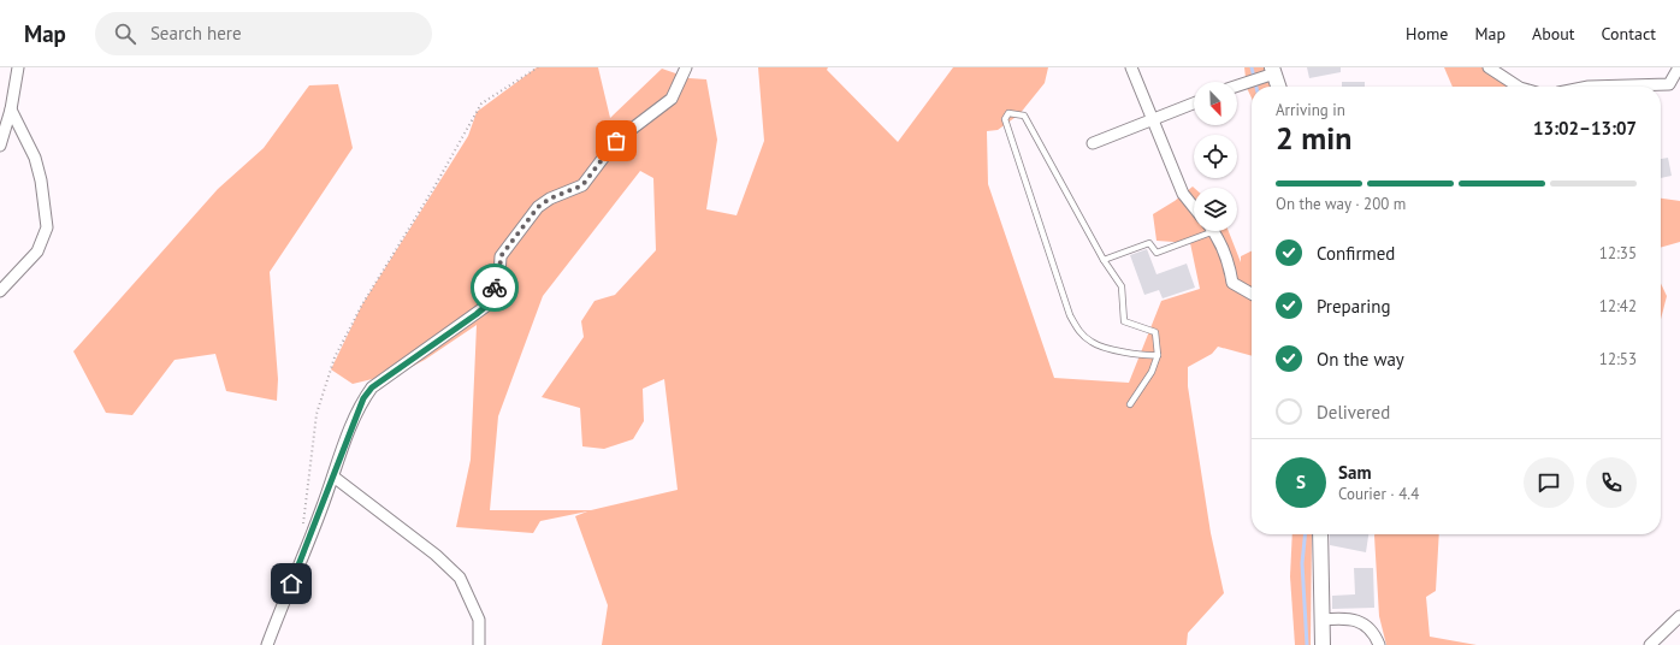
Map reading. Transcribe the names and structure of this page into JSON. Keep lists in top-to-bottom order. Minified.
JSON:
{"north":"bottom right","page":{"header":"Map","search":"Search here","nav":["Home","Map","About","Contact"],"heading":["2 min","Arriving in","13:02–13:07"],"panel":["Sam","Courier · 4.4"],"bar":"On the way · 200 m","list":[["Confirmed","12:35"],["Preparing","12:42"],["On the way","12:53"],"Delivered"],"round":"S"}}
